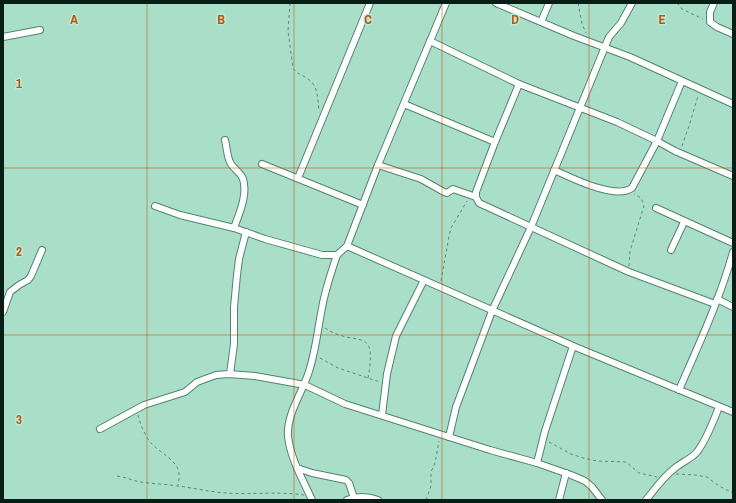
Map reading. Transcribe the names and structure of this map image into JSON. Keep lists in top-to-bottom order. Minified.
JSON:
{"grid":{"columns":["A","B","C","D","E"],"rows":["1","2","3"]}}
